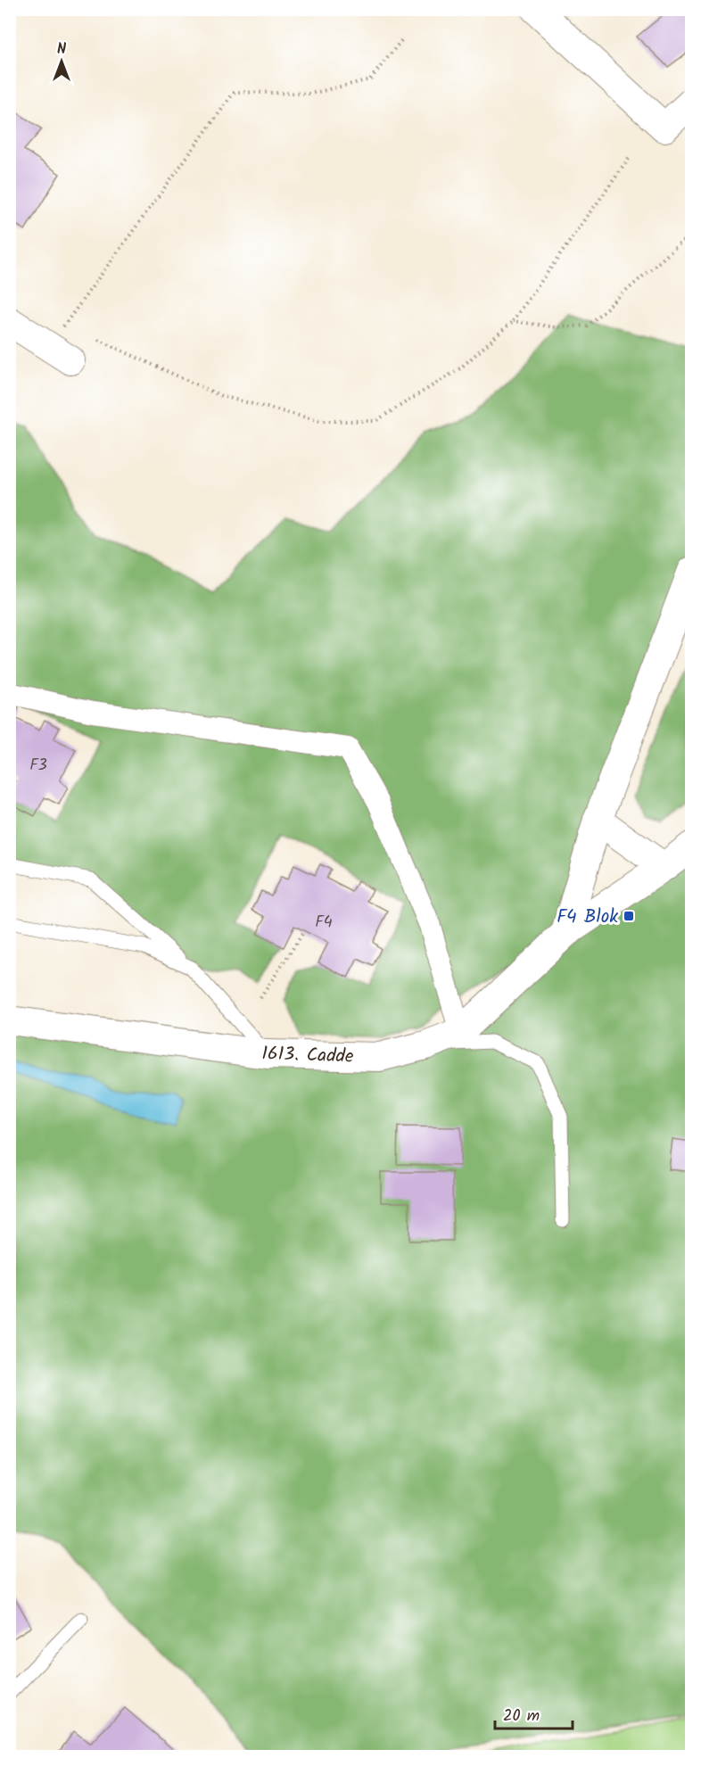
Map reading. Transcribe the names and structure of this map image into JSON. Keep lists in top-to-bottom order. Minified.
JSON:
{"streets":{"street":["1613. Cadde"]},"places":{"transit":["F4 Blok"]},"house_numbers":["F3","F4"],"scale_bar":"20 m","north":"top"}
